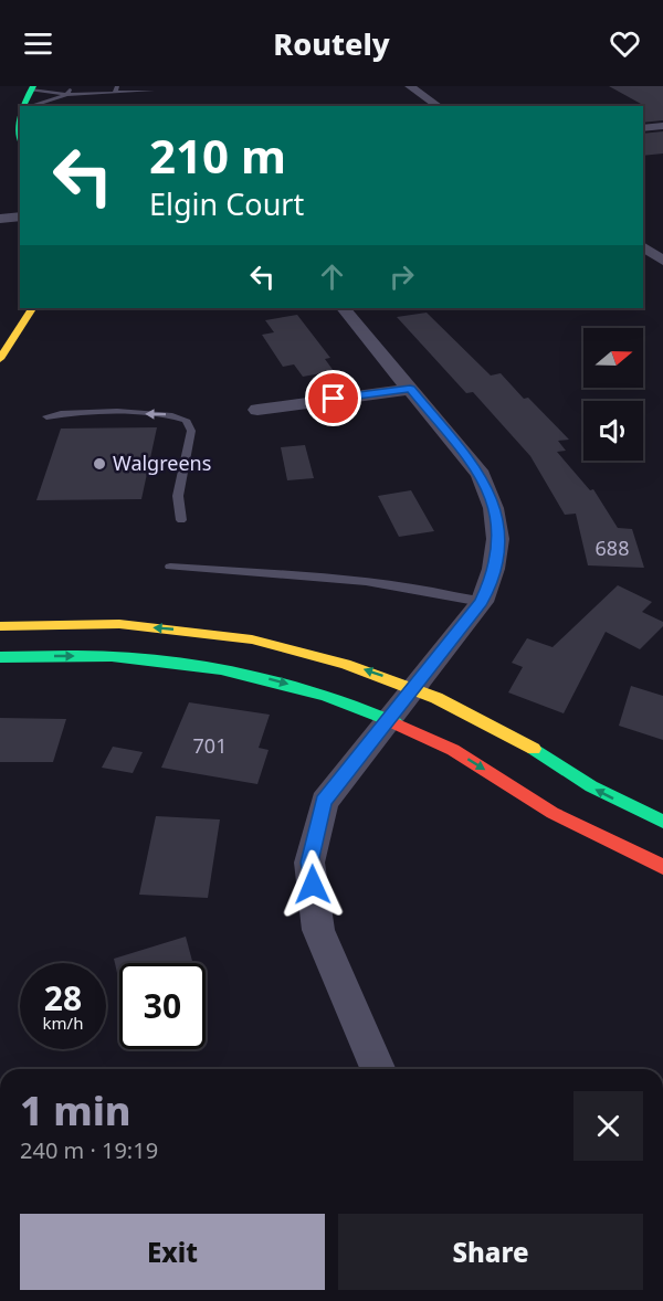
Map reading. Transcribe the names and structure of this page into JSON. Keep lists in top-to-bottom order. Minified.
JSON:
{"places":["Walgreens"],"house_numbers":["688","701"],"north":"right","page":{"header":"Routely","turn":["210 m","Elgin Court"],"speed":"28 km/h","limit":"30","heading":["1 min","240 m · 19:19"],"buttons":["Exit","Share"]}}
